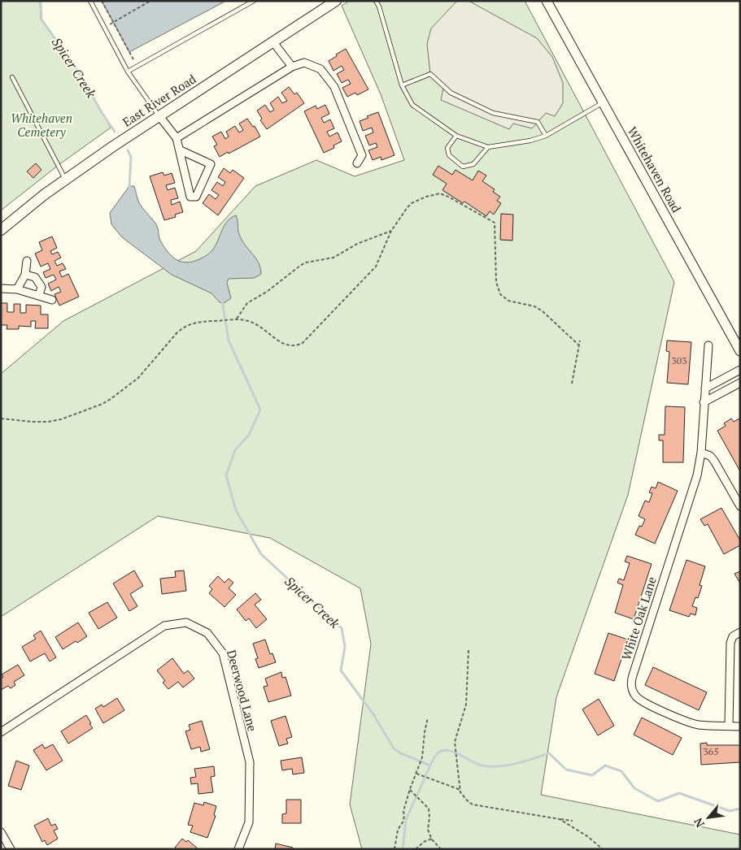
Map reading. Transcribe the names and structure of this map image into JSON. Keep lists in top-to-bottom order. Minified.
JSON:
{"streets":{"main road":["East River Road"],"street":["Whitehaven Road","White Oak Lane","Deerwood Lane"]},"water":["Spicer Creek"],"parks":["Whitehaven Cemetery"],"house_numbers":["303","365"],"north":"bottom left"}
